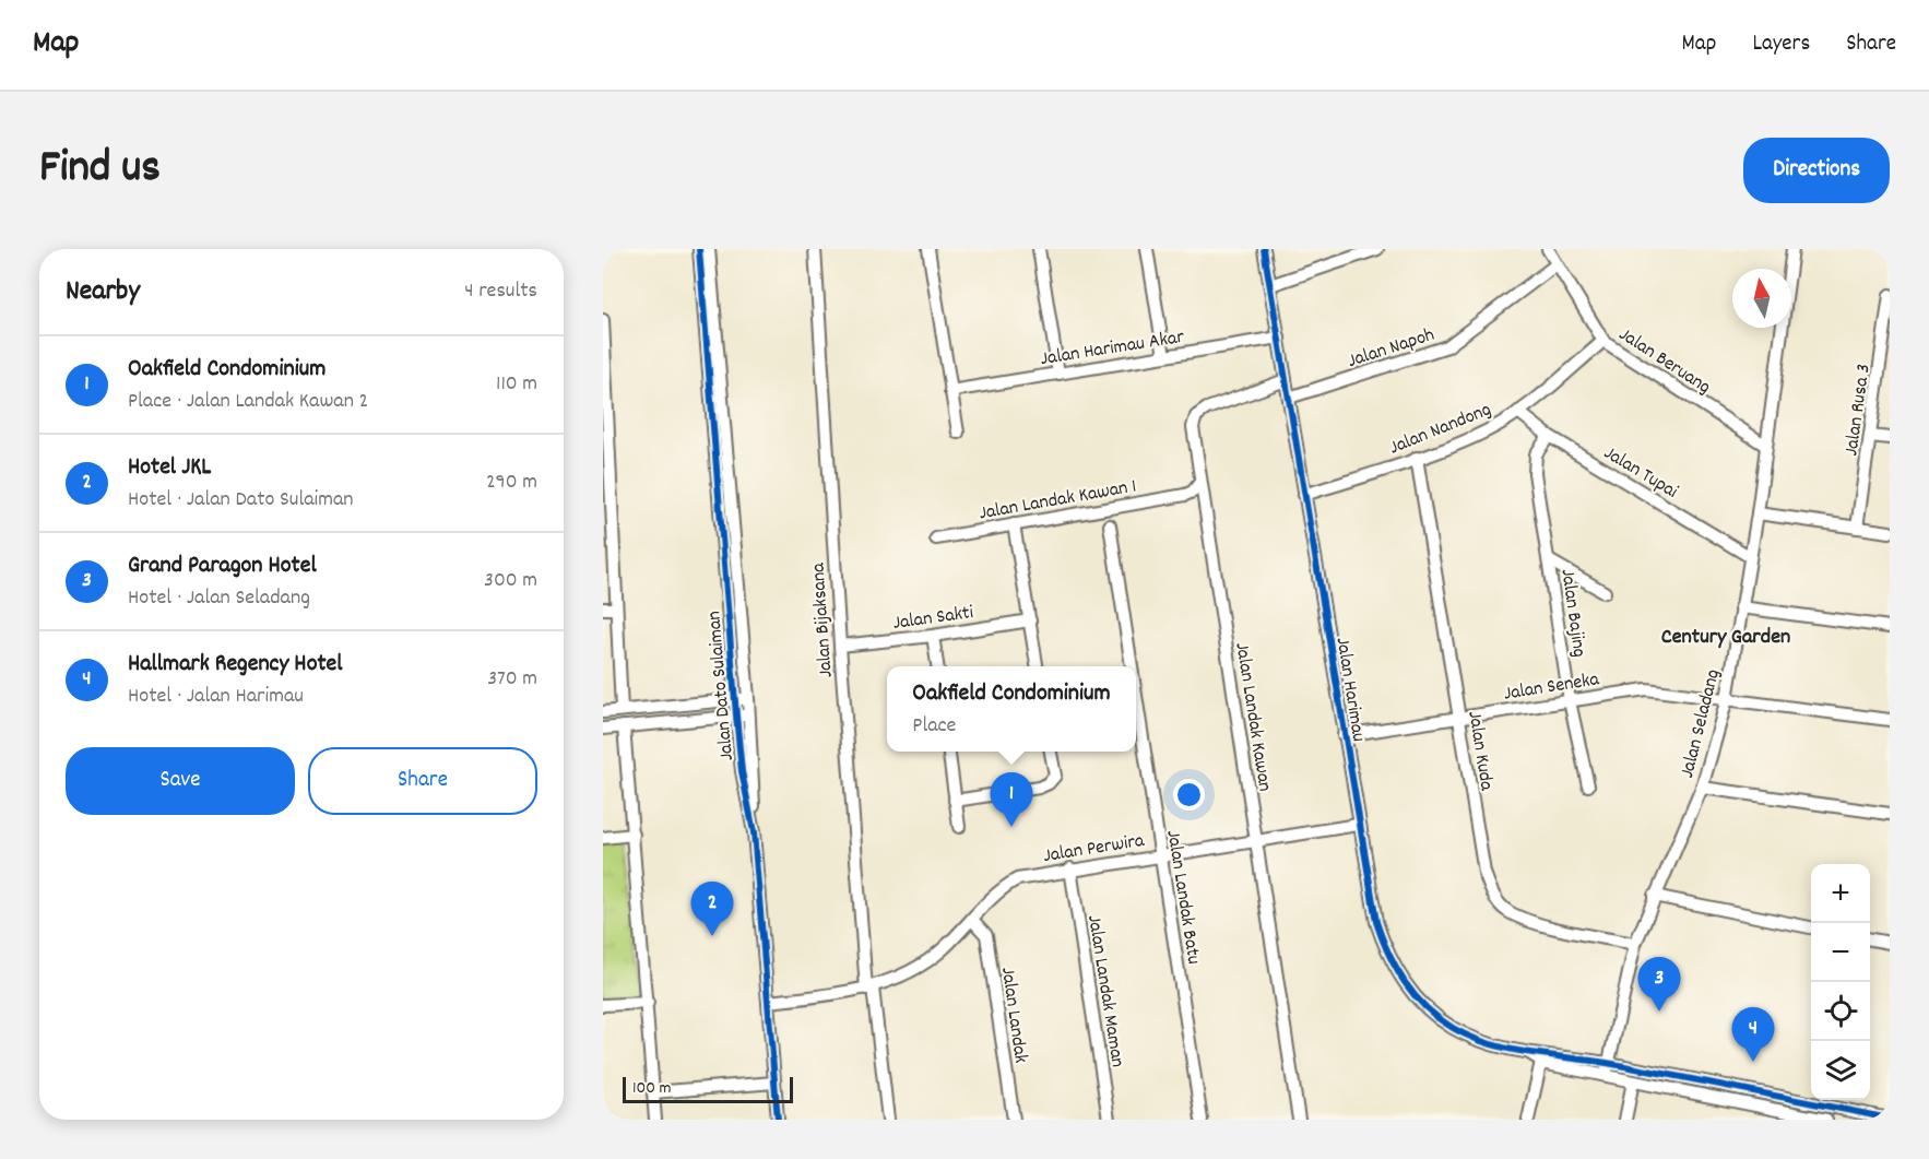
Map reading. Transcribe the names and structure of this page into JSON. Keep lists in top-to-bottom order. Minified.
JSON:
{"streets":{"street":["Jalan Harimau Akar","Jalan Napoh","Jalan Beruang","Jalan Rusa 3","Jalan Nandong","Jalan Tupai","Jalan Landak Kawan 1","Jalan Bajing","Jalan Sakti","Jalan Bijaksana","Jalan Seneka","Jalan Dato Sulaiman","Jalan Harimau","Jalan Landak Kawan","Jalan Seladang","Jalan Kuda","Jalan Perwira","Jalan Landak Batu","Jalan Landak Maman","Jalan Landak"]},"crossings":[["Jalan Harimau Akar","Jalan Harimau"],["Jalan Napoh","Jalan Beruang"],["Jalan Napoh","Jalan Harimau"],["Jalan Beruang","Jalan Nandong"],["Jalan Beruang","Jalan Seladang"],["Jalan Nandong","Jalan Tupai"],["Jalan Nandong","Jalan Harimau"],["Jalan Nandong","Jalan Kuda"],["Jalan Tupai","Jalan Bajing"],["Jalan Tupai","Jalan Seladang"],["Jalan Bajing","Jalan Seneka"],["Jalan Sakti","Jalan Bijaksana"],["Jalan Bijaksana","Jalan Perwira"],["Jalan Seneka","Jalan Harimau"],["Jalan Seneka","Jalan Seladang"],["Jalan Seneka","Jalan Kuda"],["Jalan Dato Sulaiman","Jalan Perwira"],["Jalan Harimau","Jalan Landak Kawan"],["Jalan Harimau","Jalan Seladang"],["Jalan Harimau","Jalan Perwira"],["Jalan Landak Kawan","Jalan Perwira"],["Jalan Seladang","Jalan Kuda"],["Jalan Perwira","Jalan Landak Batu"],["Jalan Perwira","Jalan Landak Maman"],["Jalan Perwira","Jalan Landak"]],"districts":["Century Garden"],"scale_bar":"100 m","north":"top","page":{"header":"Map","nav":["Map","Layers","Share"],"title":"Find us","buttons":["Directions",["Save","Share"]],"heading":["Nearby","4 results"],"list":[{"mark":"1","name":"Oakfield Condominium","note":"Place · Jalan Landak Kawan 2","value":"110 m"},{"mark":"2","name":"Hotel JKL","note":"Hotel · Jalan Dato Sulaiman","value":"290 m"},{"mark":"3","name":"Grand Paragon Hotel","note":"Hotel · Jalan Seladang","value":"300 m"},{"mark":"4","name":"Hallmark Regency Hotel","note":"Hotel · Jalan Harimau","value":"370 m"}],"popup":["Oakfield Condominium","Place"],"pins":["1","2","3","4"],"map_buttons":["+","−"],"scale":"100 m"}}
